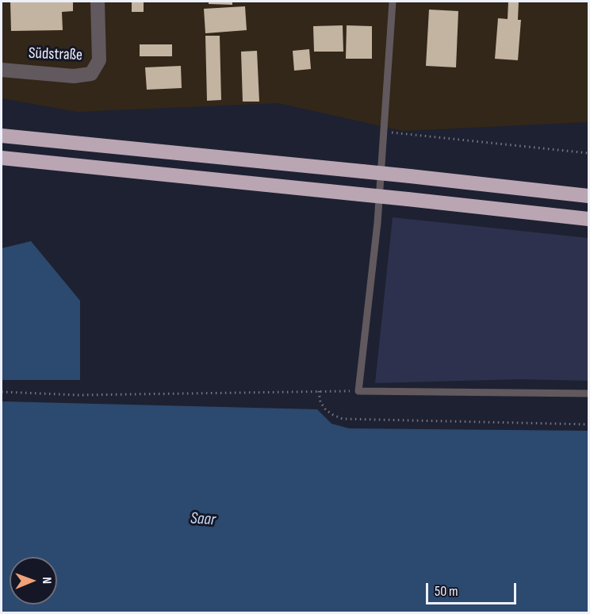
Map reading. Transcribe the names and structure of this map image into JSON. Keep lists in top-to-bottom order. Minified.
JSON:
{"streets":{"street":["Südstraße"]},"water":["Saar"],"scale_bar":"50 m","north":"right"}
